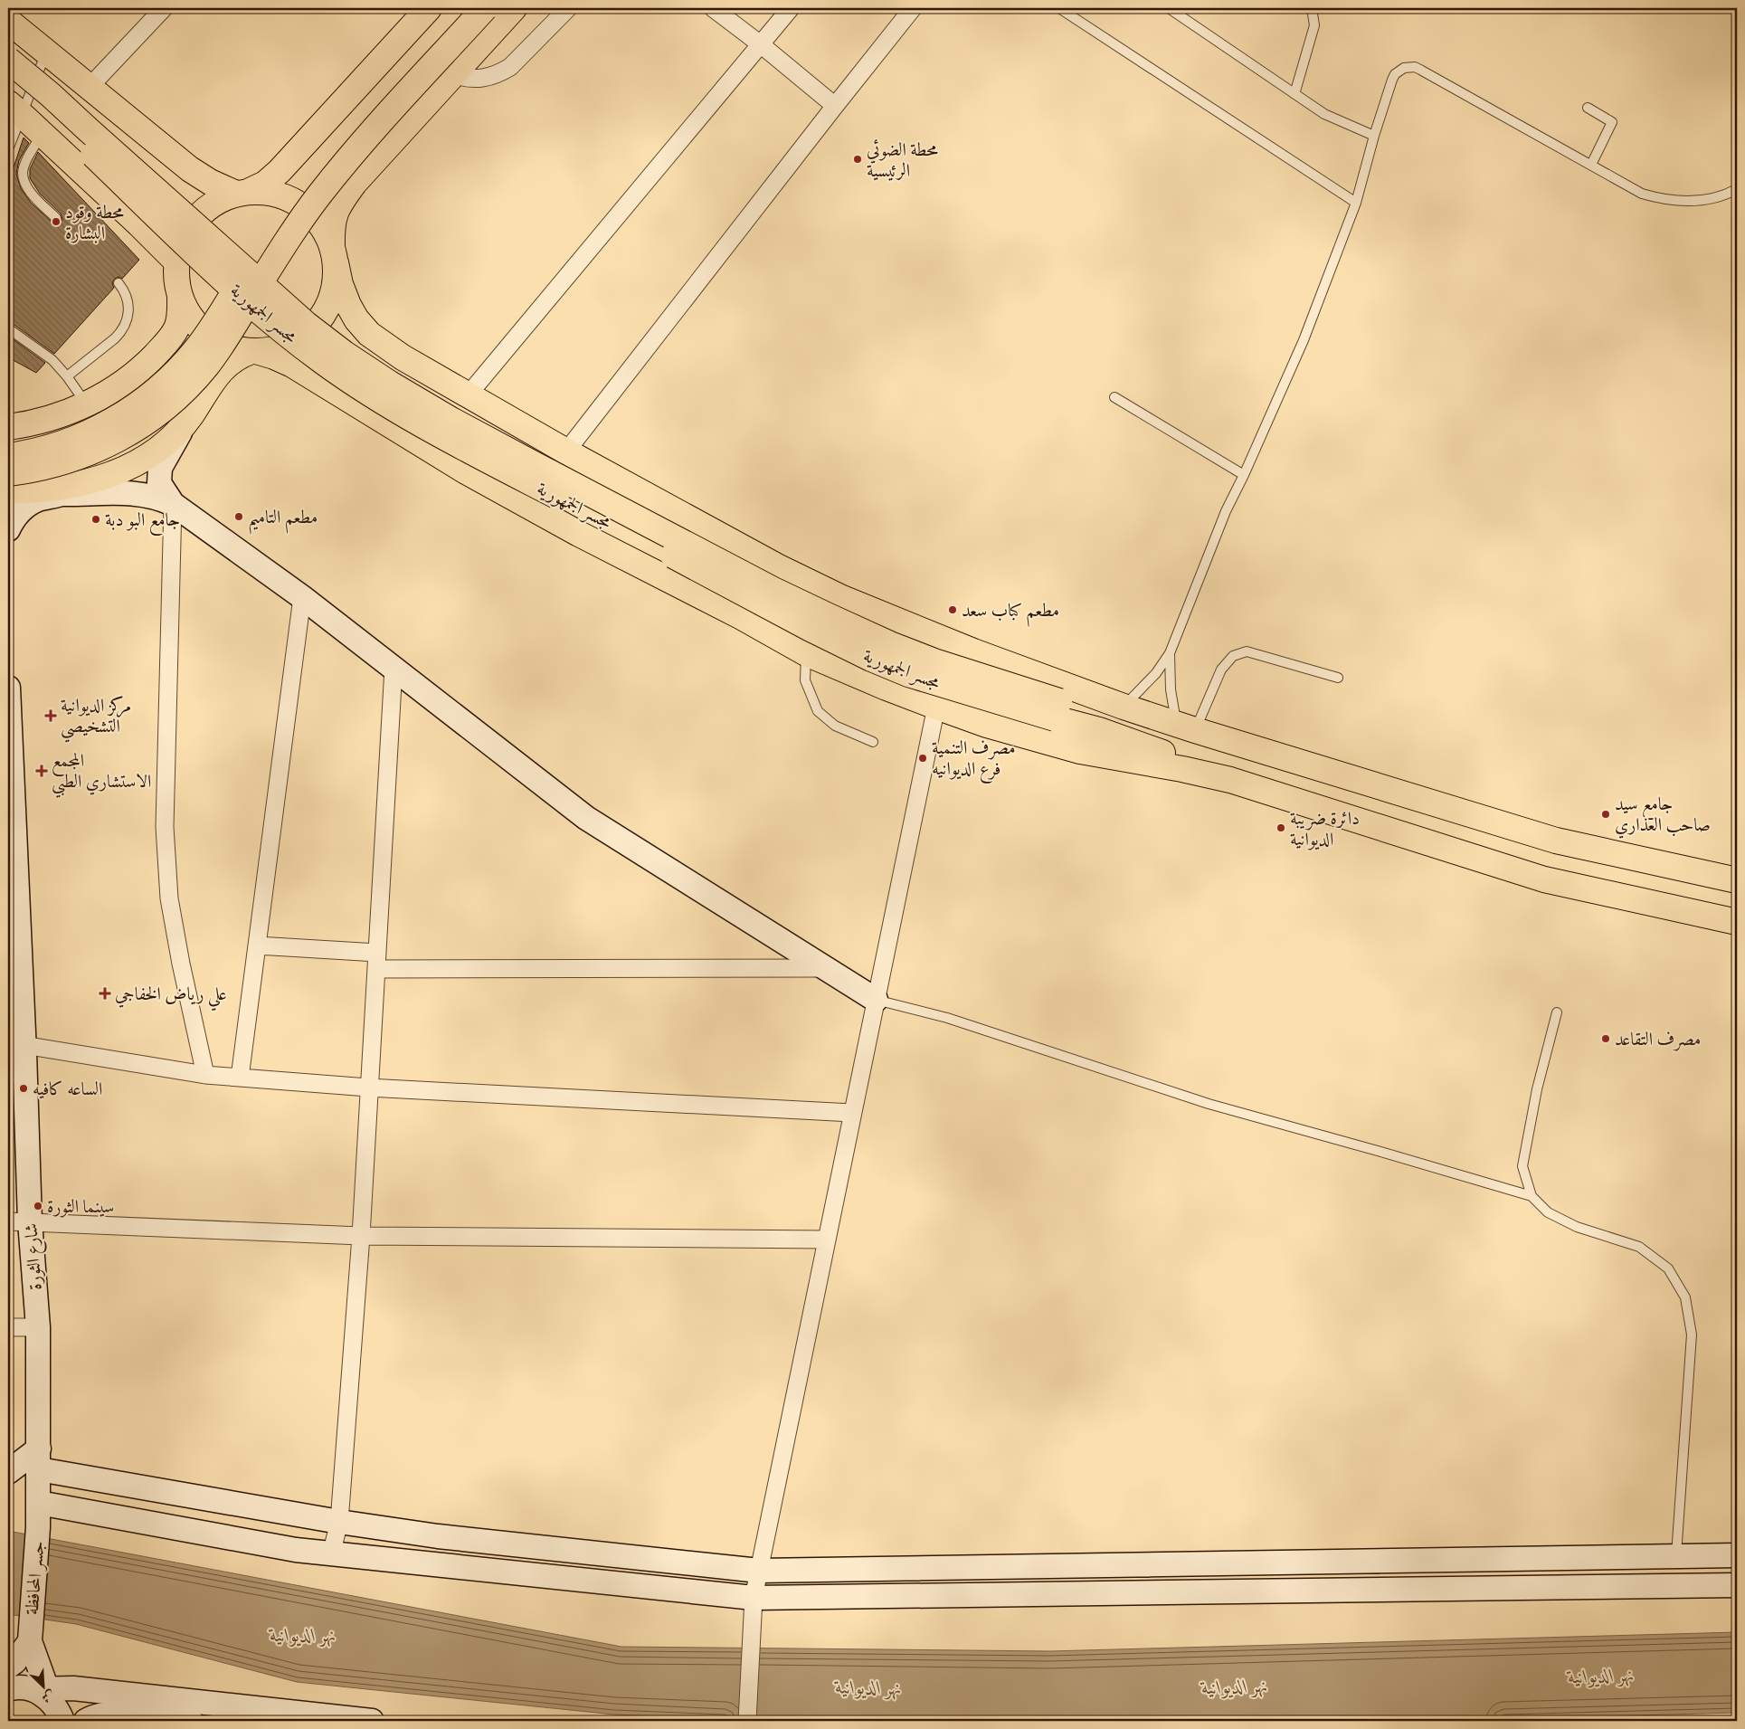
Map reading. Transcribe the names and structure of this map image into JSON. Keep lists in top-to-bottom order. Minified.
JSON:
{"streets":{"main road":["مجسر الجمهورية","شارع الثورة","جسر المحافظة"]},"crossings":[["شارع الثورة","جسر المحافظة"]],"water":["نهر الديوانية"],"places":{"other":["محطة الضوئي الرئيسية","محطة وقود البشارة","مطعم التاميم","جامع البو دبة","مطعم كباب سعد","مصرف التنمية فرع الديوانيه","جامع سيد صاحب العذاري","دائرة ضريبة الديوانية","مصرف التقاعد","الساعه كافيه","سينما الثورة"],"health":["مركز الديوانية التشخيصي","المجمع الاستشاري الطبي","علي رياض الخفاجي"]},"north":"bottom right"}
